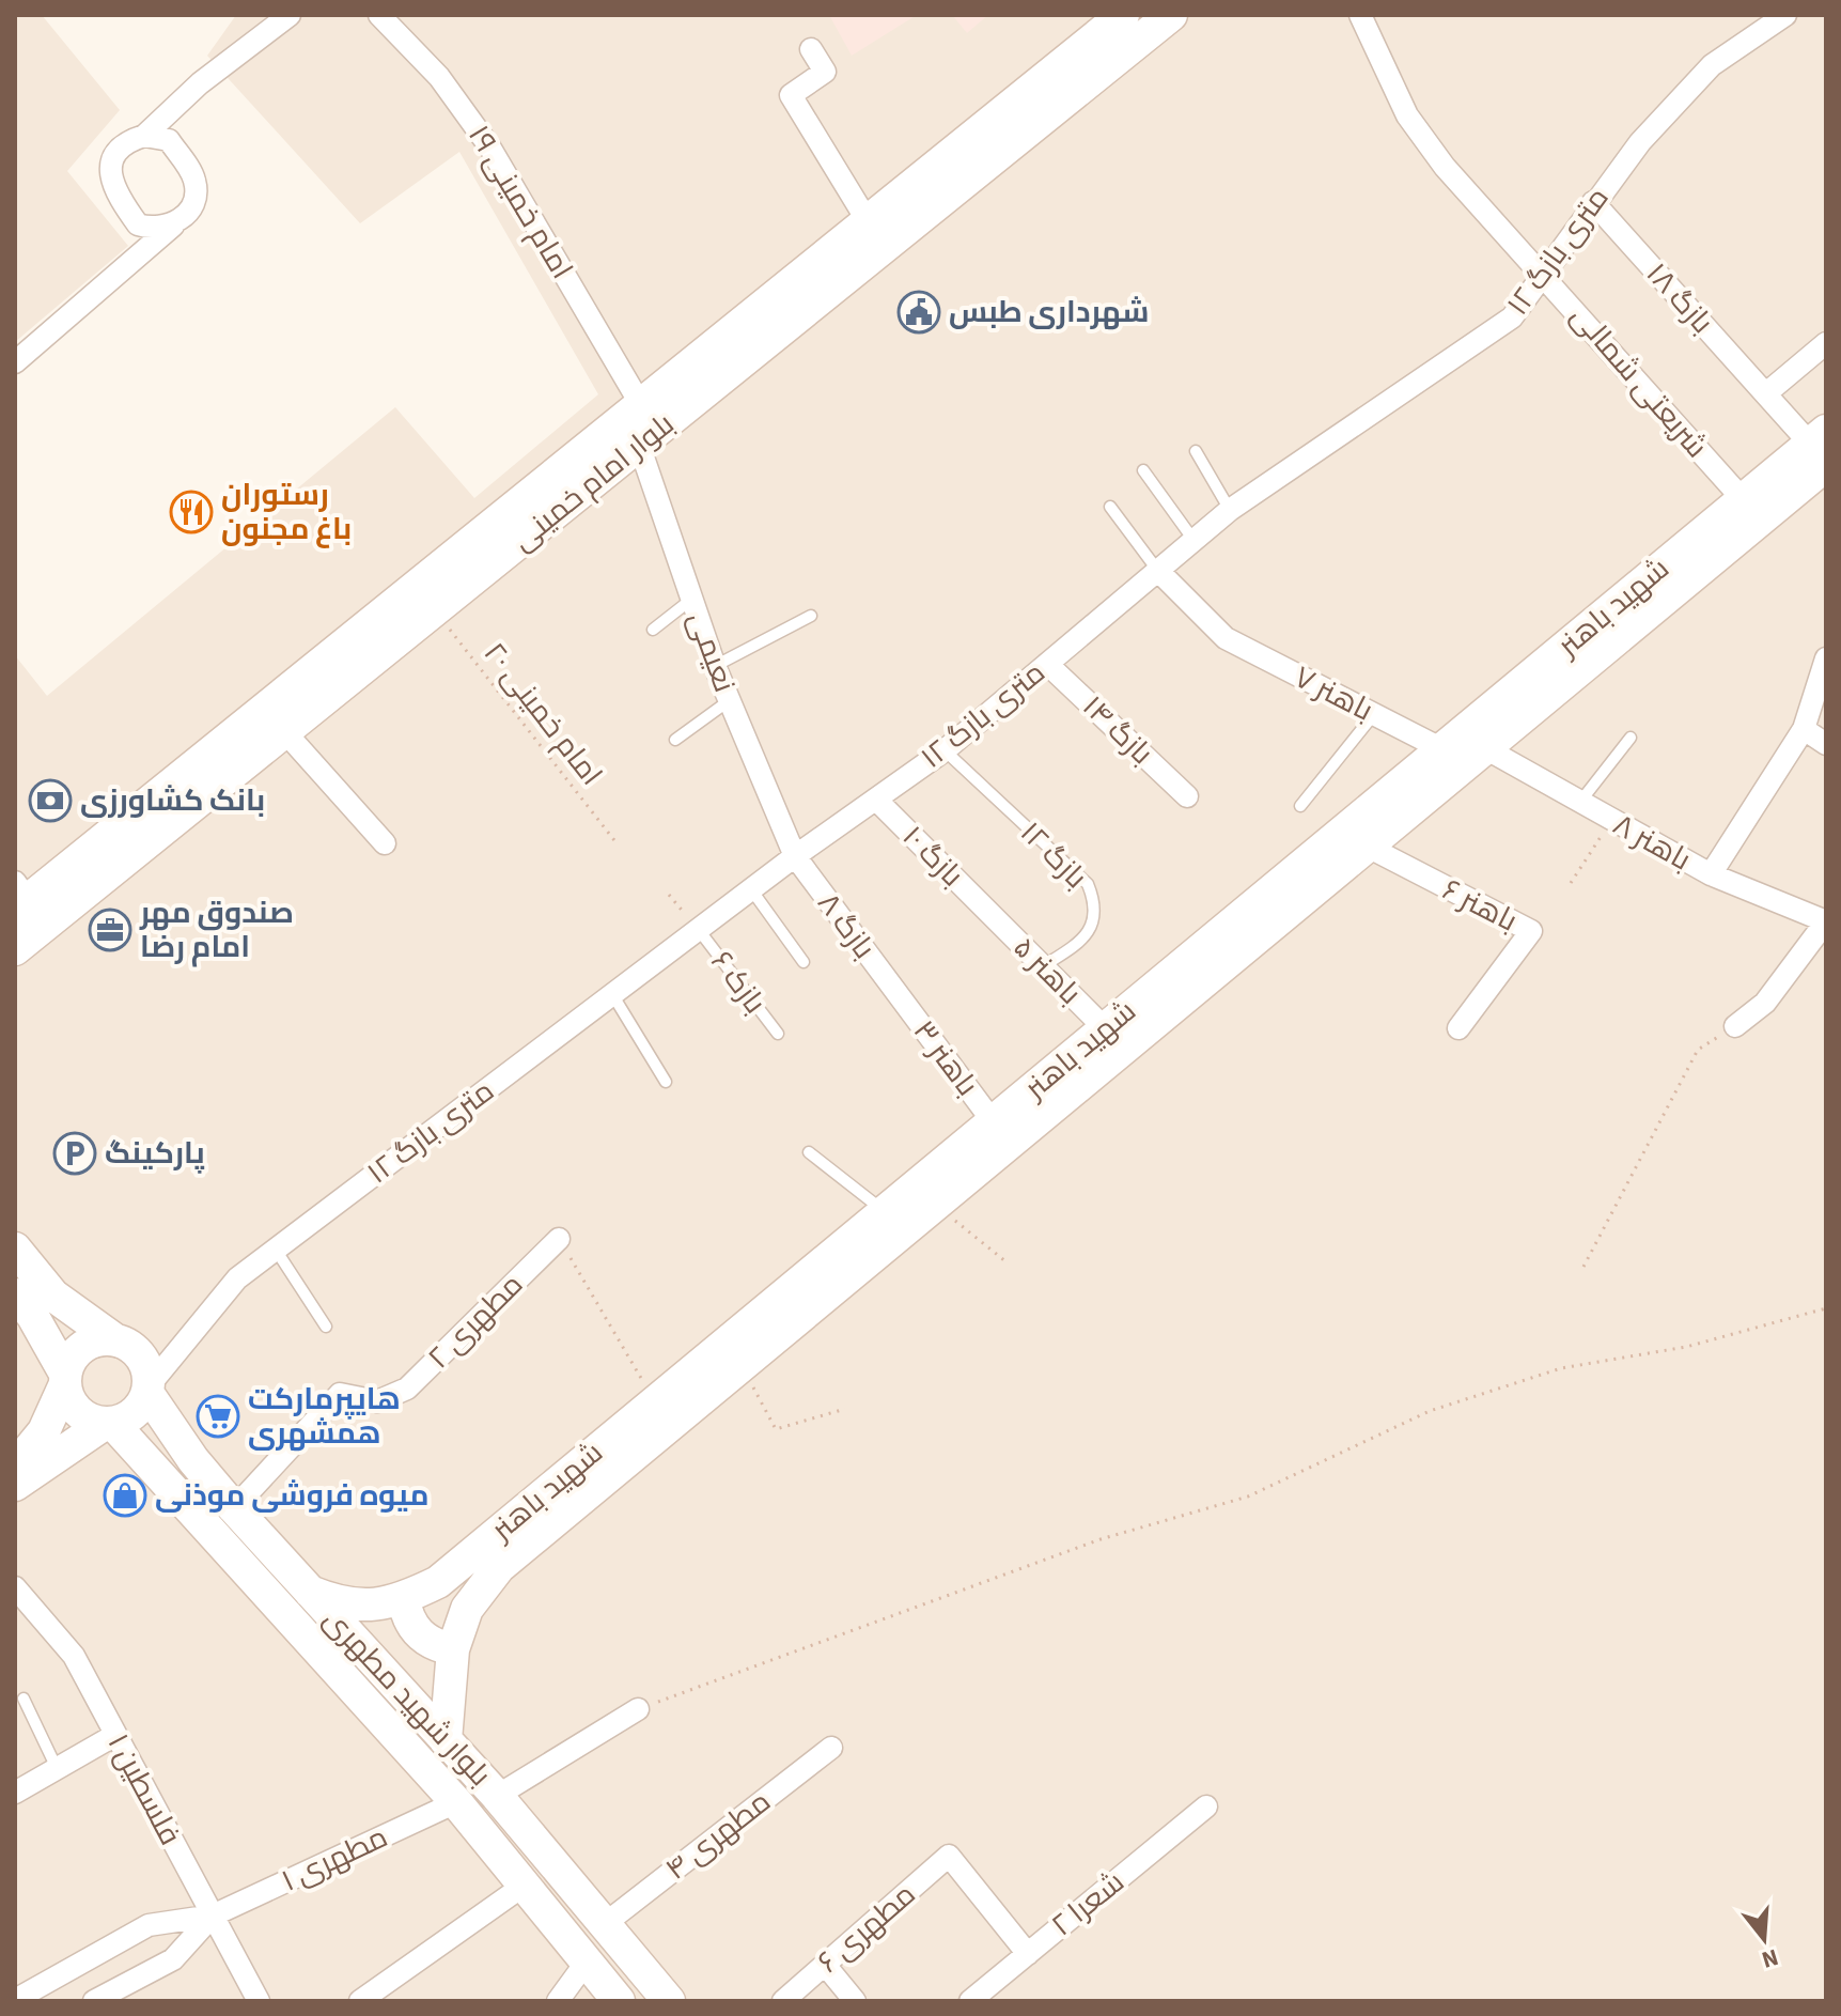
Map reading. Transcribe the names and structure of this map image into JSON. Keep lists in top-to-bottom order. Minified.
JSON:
{"streets":{"main road":["بلوار امام خمینی","شهید باهنر","بلوار شهید مطهری"],"street":["امام خمینی ۱۹","۱۲ متری بازگ","بازگ ۱۸","شریعتی شمالی","نعیمی","باهنر ۷","بازگ ۱۴","باهنر ۸","بازگ ۱۰","باهنر ۶","بازگ ۸","باهنر ۵","باهنر ۳","مطهری ۲","فلسطین ۱","مطهری ۴","مطهری ۱","شعرا ۲","مطهری ۶"],"lane":["بازگ ۱۲","بازک ۶"],"path":["امام خمینی ۲۰"]},"crossings":[["امام خمینی ۱۹","بلوار امام خمینی"],["۱۲ متری بازگ","بازگ ۱۸"],["۱۲ متری بازگ","شریعتی شمالی"],["۱۲ متری بازگ","نعیمی"],["۱۲ متری بازگ","باهنر ۷"],["۱۲ متری بازگ","بازگ ۱۴"],["۱۲ متری بازگ","بازگ ۱۲"],["۱۲ متری بازگ","بازگ ۱۰"],["۱۲ متری بازگ","بازگ ۸"],["۱۲ متری بازگ","بازک ۶"],["۱۲ متری بازگ","بلوار شهید مطهری"],["بازگ ۱۸","شهید باهنر"],["شریعتی شمالی","شهید باهنر"],["بلوار امام خمینی","نعیمی"],["بلوار امام خمینی","امام خمینی ۲۰"],["شهید باهنر","باهنر ۷"],["شهید باهنر","باهنر ۸"],["شهید باهنر","باهنر ۶"],["شهید باهنر","باهنر ۵"],["شهید باهنر","باهنر ۳"],["شهید باهنر","بلوار شهید مطهری"],["نعیمی","بازگ ۸"],["بازگ ۱۲","باهنر ۵"],["بازگ ۱۰","باهنر ۵"],["بازگ ۸","باهنر ۳"],["مطهری ۲","بلوار شهید مطهری"],["بلوار شهید مطهری","مطهری ۴"],["بلوار شهید مطهری","مطهری ۱"],["فلسطین ۱","مطهری ۱"],["شعرا ۲","مطهری ۶"]],"places":{"public building":["شهرداری طبس"],"restaurant":["رستوران باغ مجنون"],"bank":["بانک کشاورزی"],"office":["صندوق مهر امام رضا"],"parking":["پارکینگ"],"supermarket":["هايپرماركت همشهری"],"shop":["میوه فروشی موذنی"]},"north":"bottom"}
